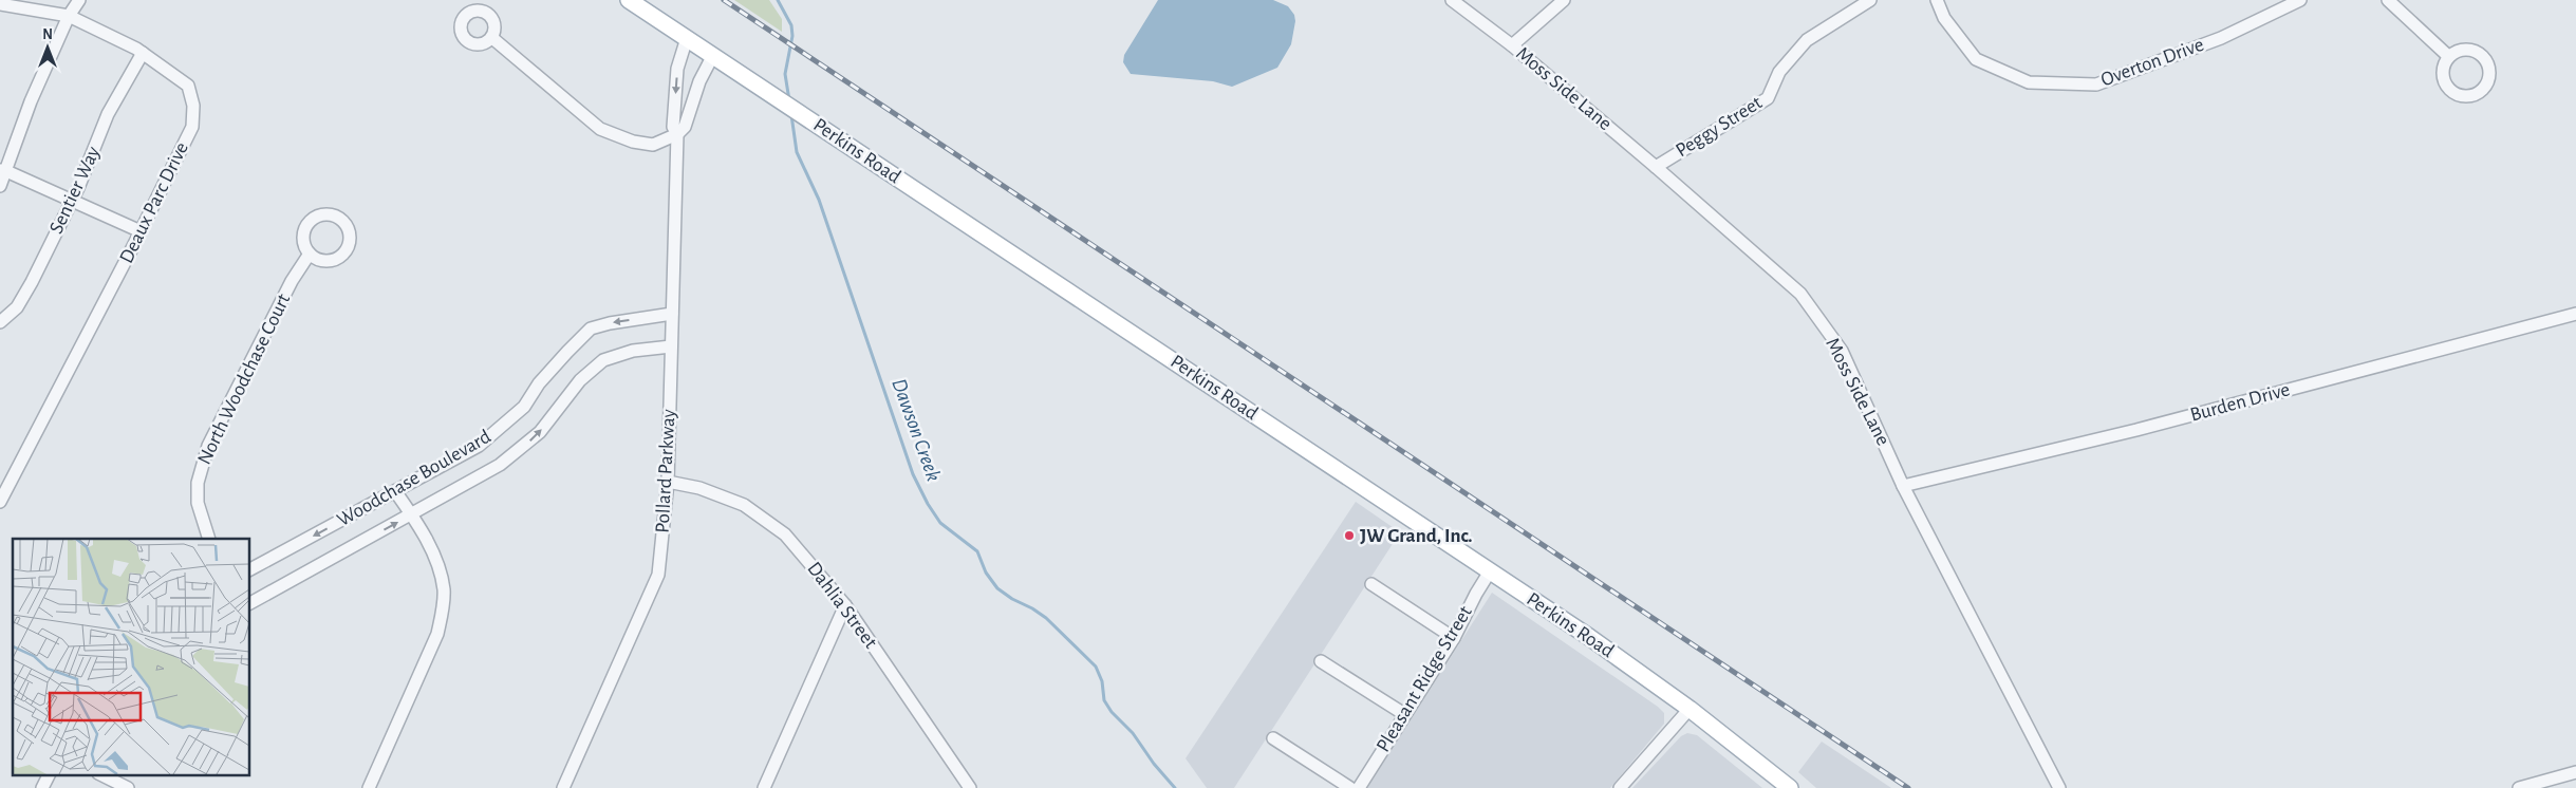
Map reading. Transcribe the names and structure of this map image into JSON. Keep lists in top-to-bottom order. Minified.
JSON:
{"streets":{"main road":["Perkins Road"],"street":["Overton Drive","Moss Side Lane","Peggy Street","Sentier Way","Deaux Parc Drive","North Woodchase Court","Burden Drive","Pollard Parkway","Woodchase Boulevard","Dahlia Street","Pleasant Ridge Street"]},"crossings":[["Moss Side Lane","Peggy Street"],["Moss Side Lane","Burden Drive"],["Perkins Road","Pollard Parkway"],["Perkins Road","Pleasant Ridge Street"],["Sentier Way","Deaux Parc Drive"],["Pollard Parkway","Woodchase Boulevard"],["Pollard Parkway","Dahlia Street"]],"water":["Dawson Creek"],"places":["JW Grand, Inc."],"north":"top"}
